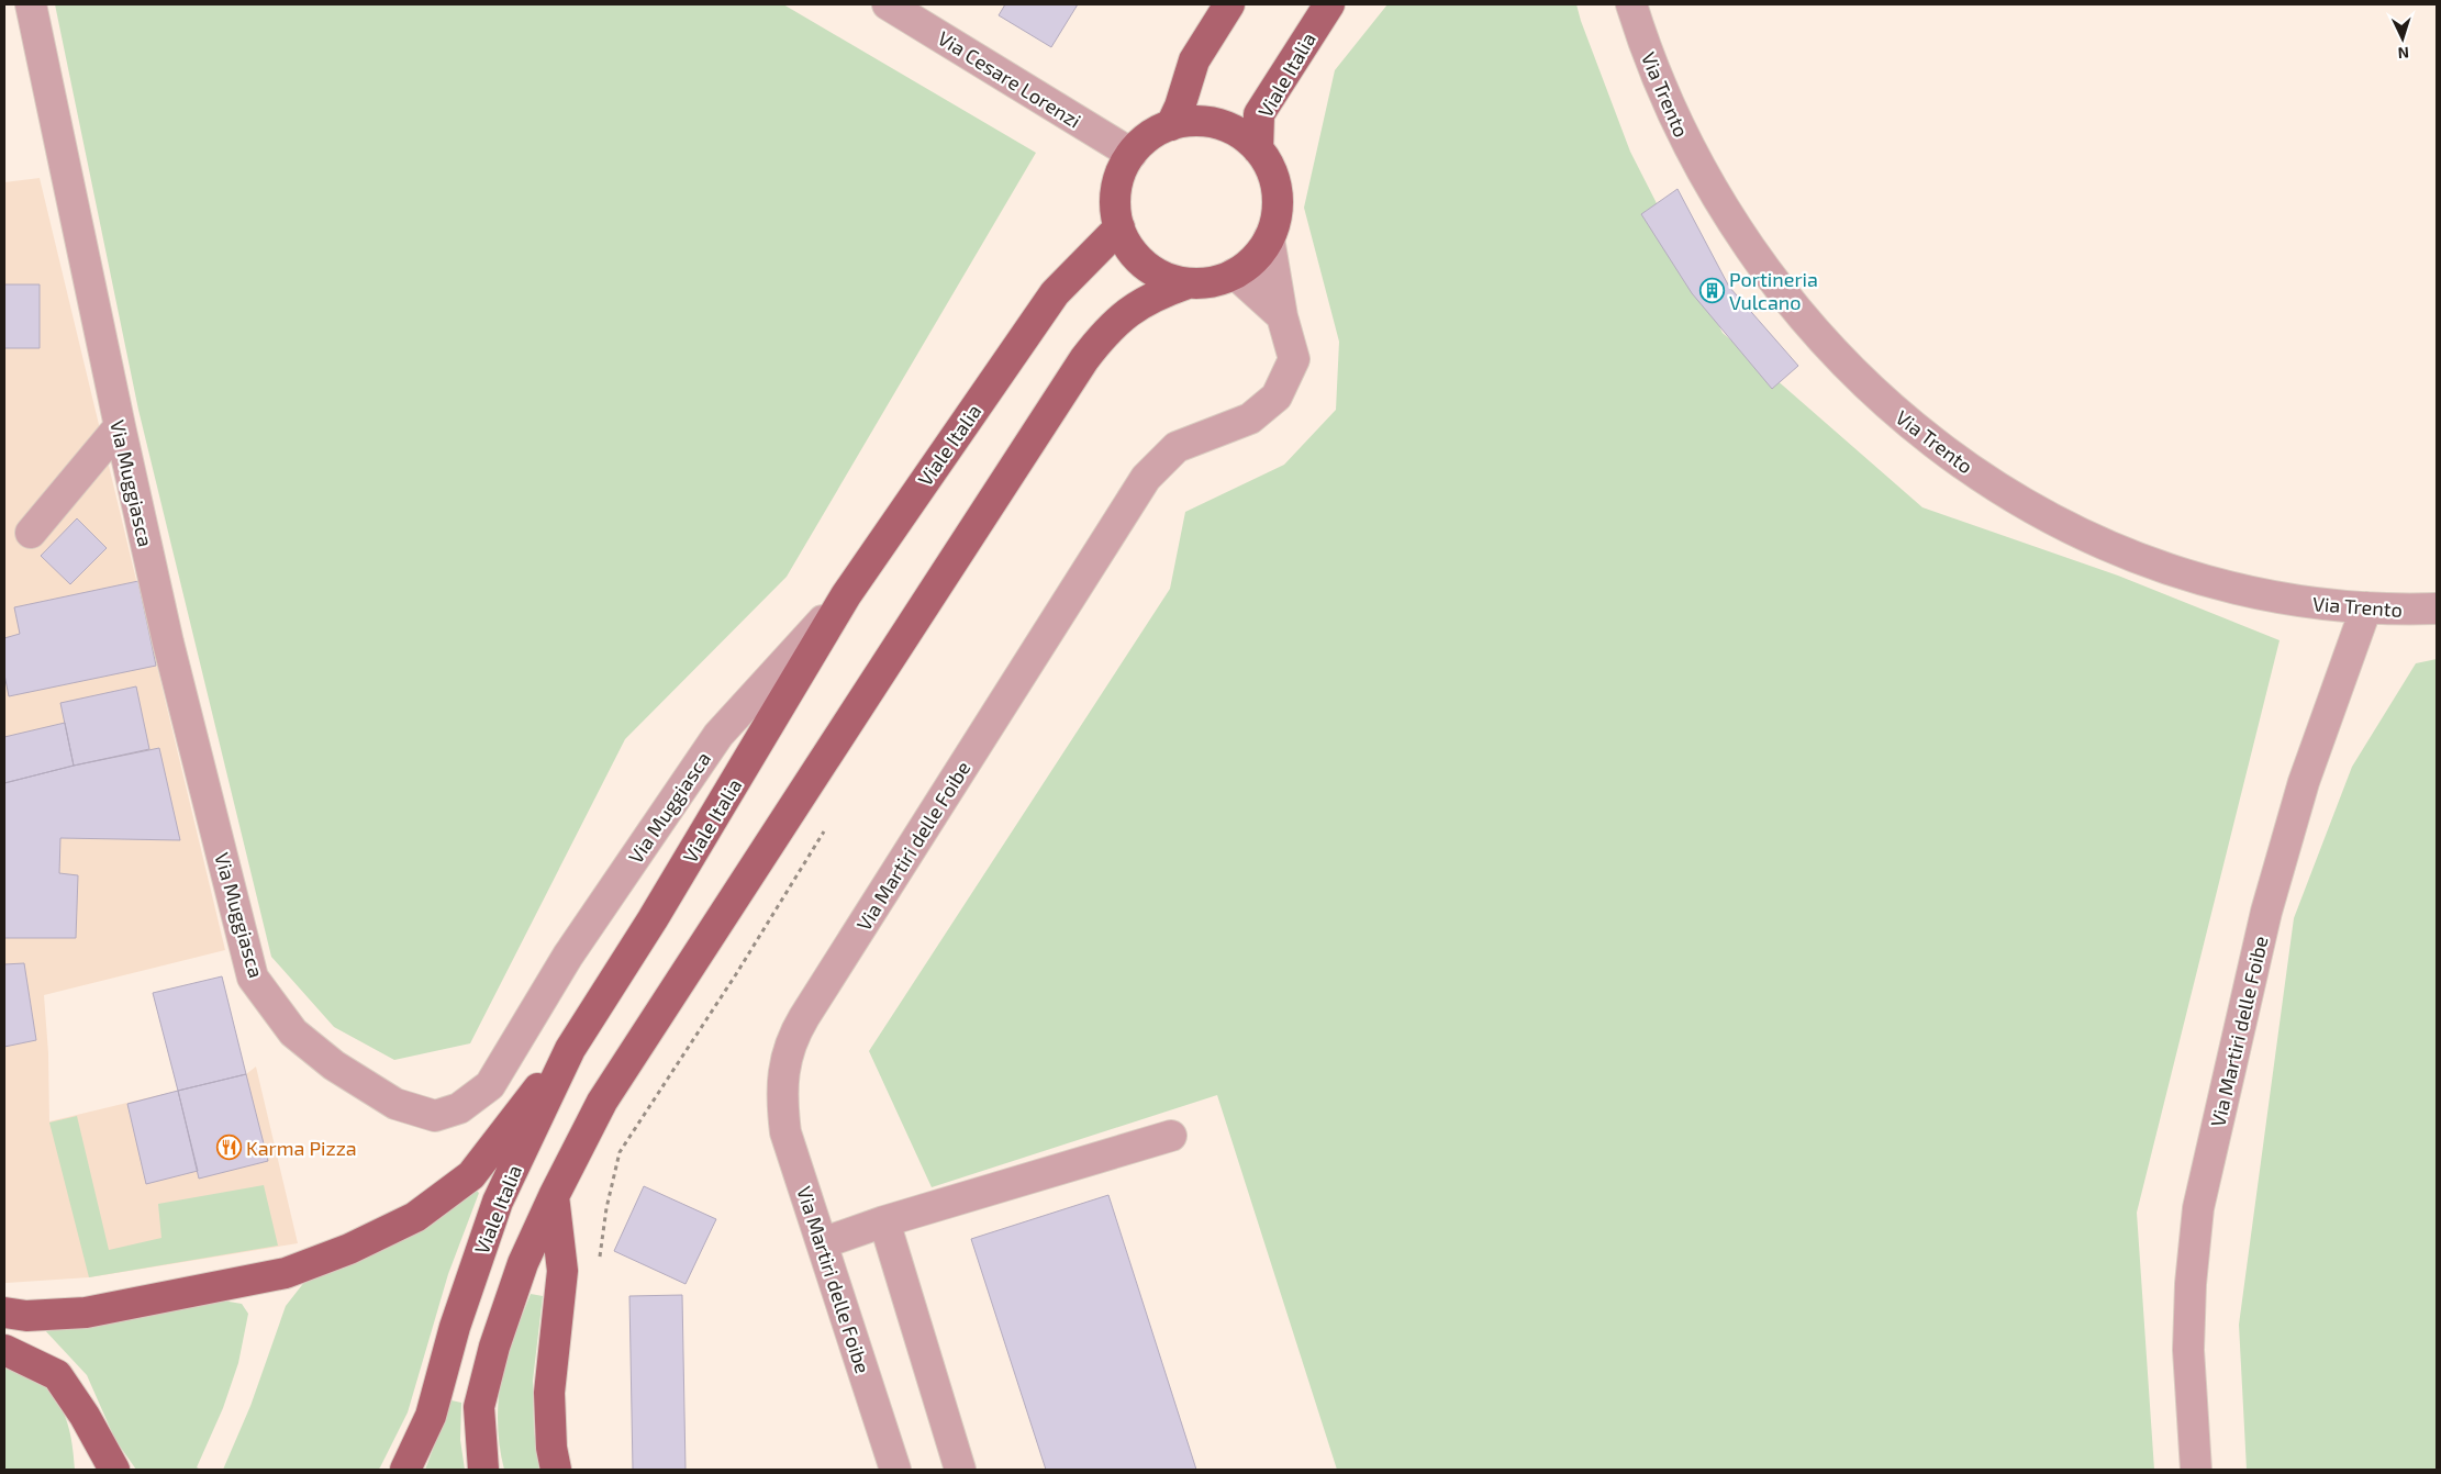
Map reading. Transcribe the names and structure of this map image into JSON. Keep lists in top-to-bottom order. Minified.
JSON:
{"streets":{"main road":["Viale Italia"],"street":["Via Cesare Lorenzi","Via Trento","Via Muggiasca","Via Martiri delle Foibe"]},"crossings":[["Viale Italia","Via Cesare Lorenzi"],["Viale Italia","Via Muggiasca"],["Viale Italia","Via Martiri delle Foibe"],["Via Cesare Lorenzi","Via Martiri delle Foibe"],["Via Trento","Via Martiri delle Foibe"]],"places":{"building":["Portineria Vulcano"],"restaurant":["Karma Pizza"]},"north":"bottom"}
